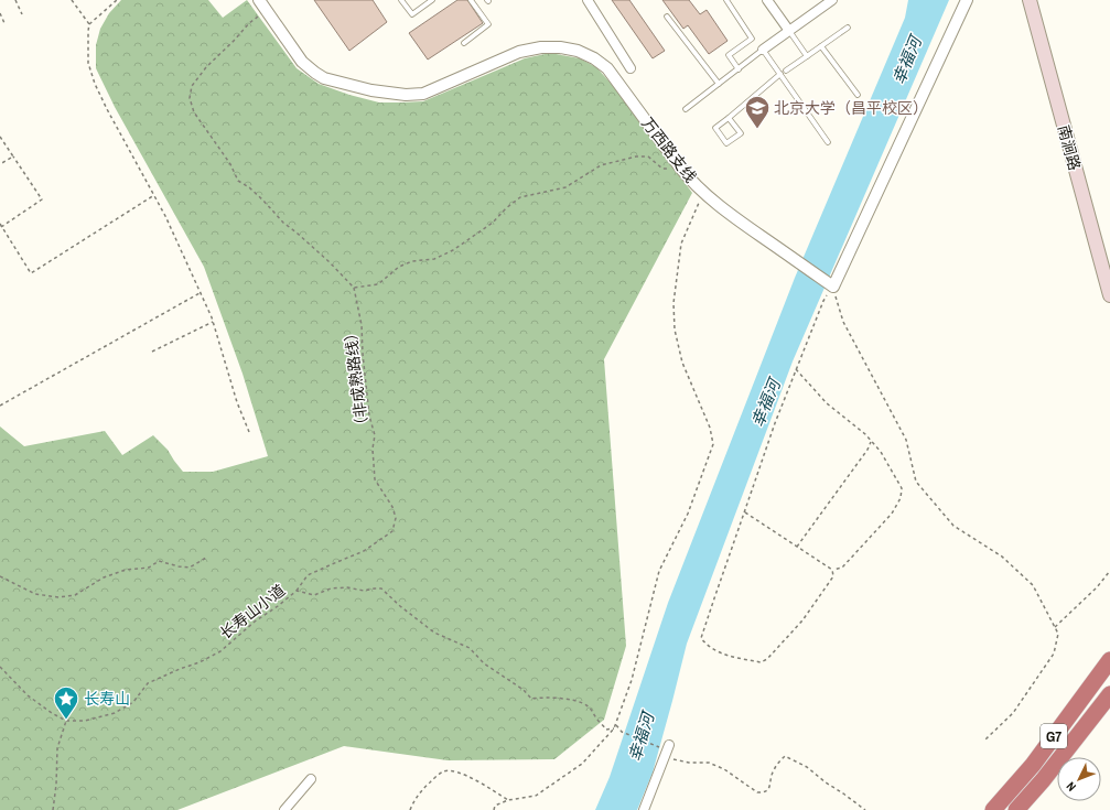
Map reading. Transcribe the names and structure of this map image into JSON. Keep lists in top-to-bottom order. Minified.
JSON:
{"streets":{"highway":["G7"],"main road":["南涧路"],"street":["万西路支线"],"path":["（非成熟路线）","长寿山小道"]},"crossings":[["（非成熟路线）","长寿山小道"]],"water":["幸福河"],"places":{"school or university":["北京大学（昌平校区）"],"place":["长寿山"]},"north":"bottom left"}
